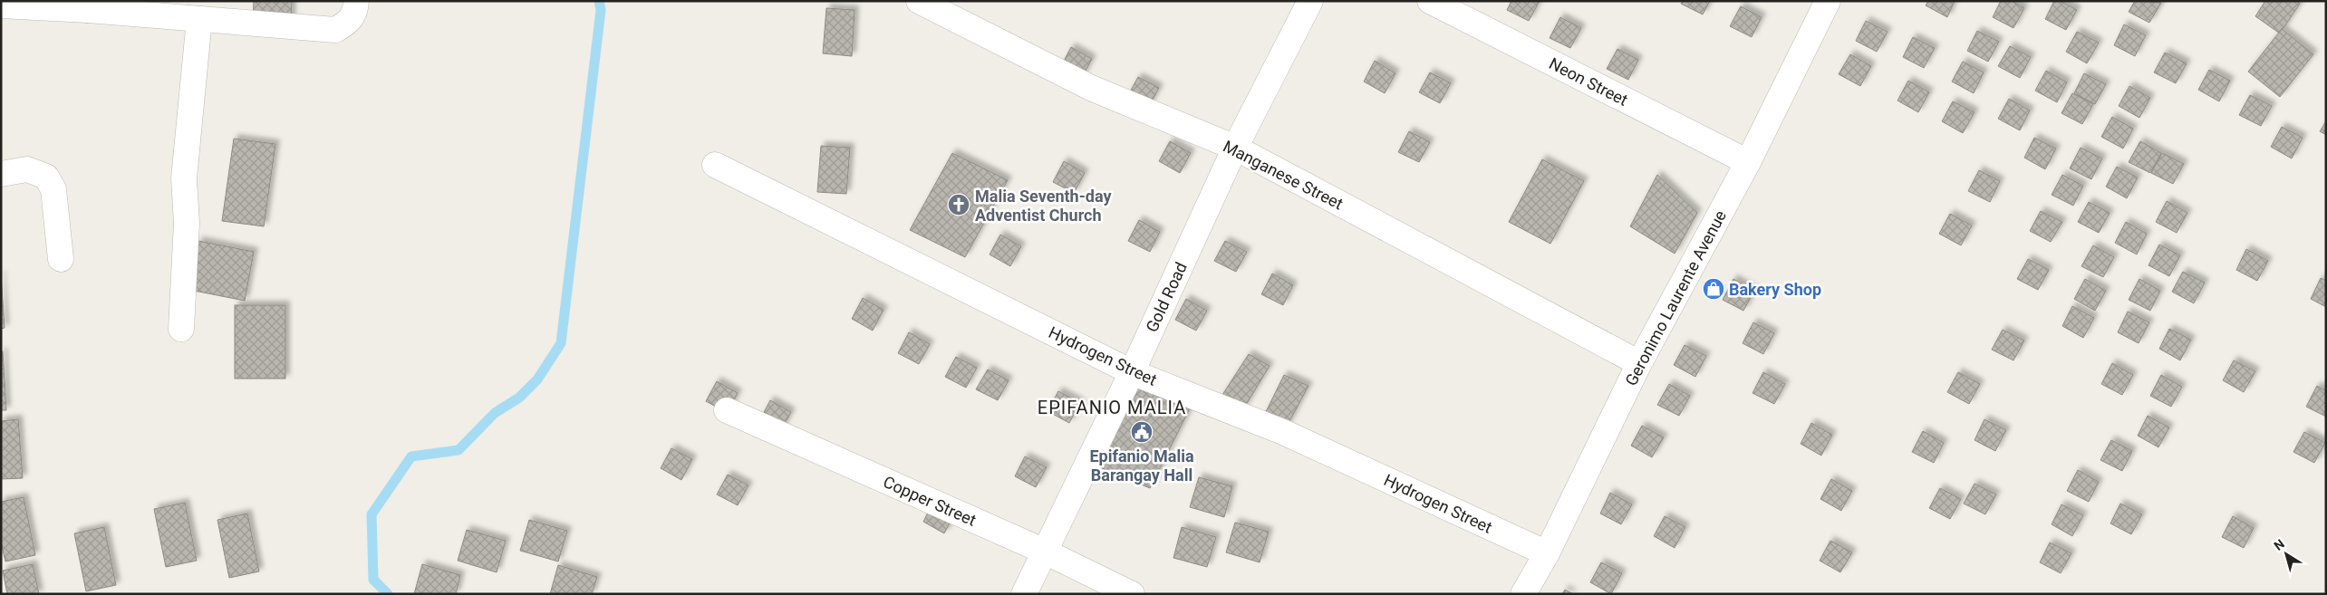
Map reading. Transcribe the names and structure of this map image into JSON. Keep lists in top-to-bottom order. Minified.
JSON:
{"streets":{"street":["Neon Street","Manganese Street","Gold Road","Geronimo Laurente Avenue","Hydrogen Street","Copper Street"]},"crossings":[["Neon Street","Geronimo Laurente Avenue"],["Manganese Street","Gold Road"],["Manganese Street","Geronimo Laurente Avenue"],["Gold Road","Hydrogen Street"],["Gold Road","Copper Street"],["Geronimo Laurente Avenue","Hydrogen Street"]],"districts":["EPIFANIO MALIA"],"places":{"church":["Malia Seventh-day Adventist Church"],"shop":["Bakery Shop"],"public building":["Epifanio Malia Barangay Hall"]},"north":"top left"}
